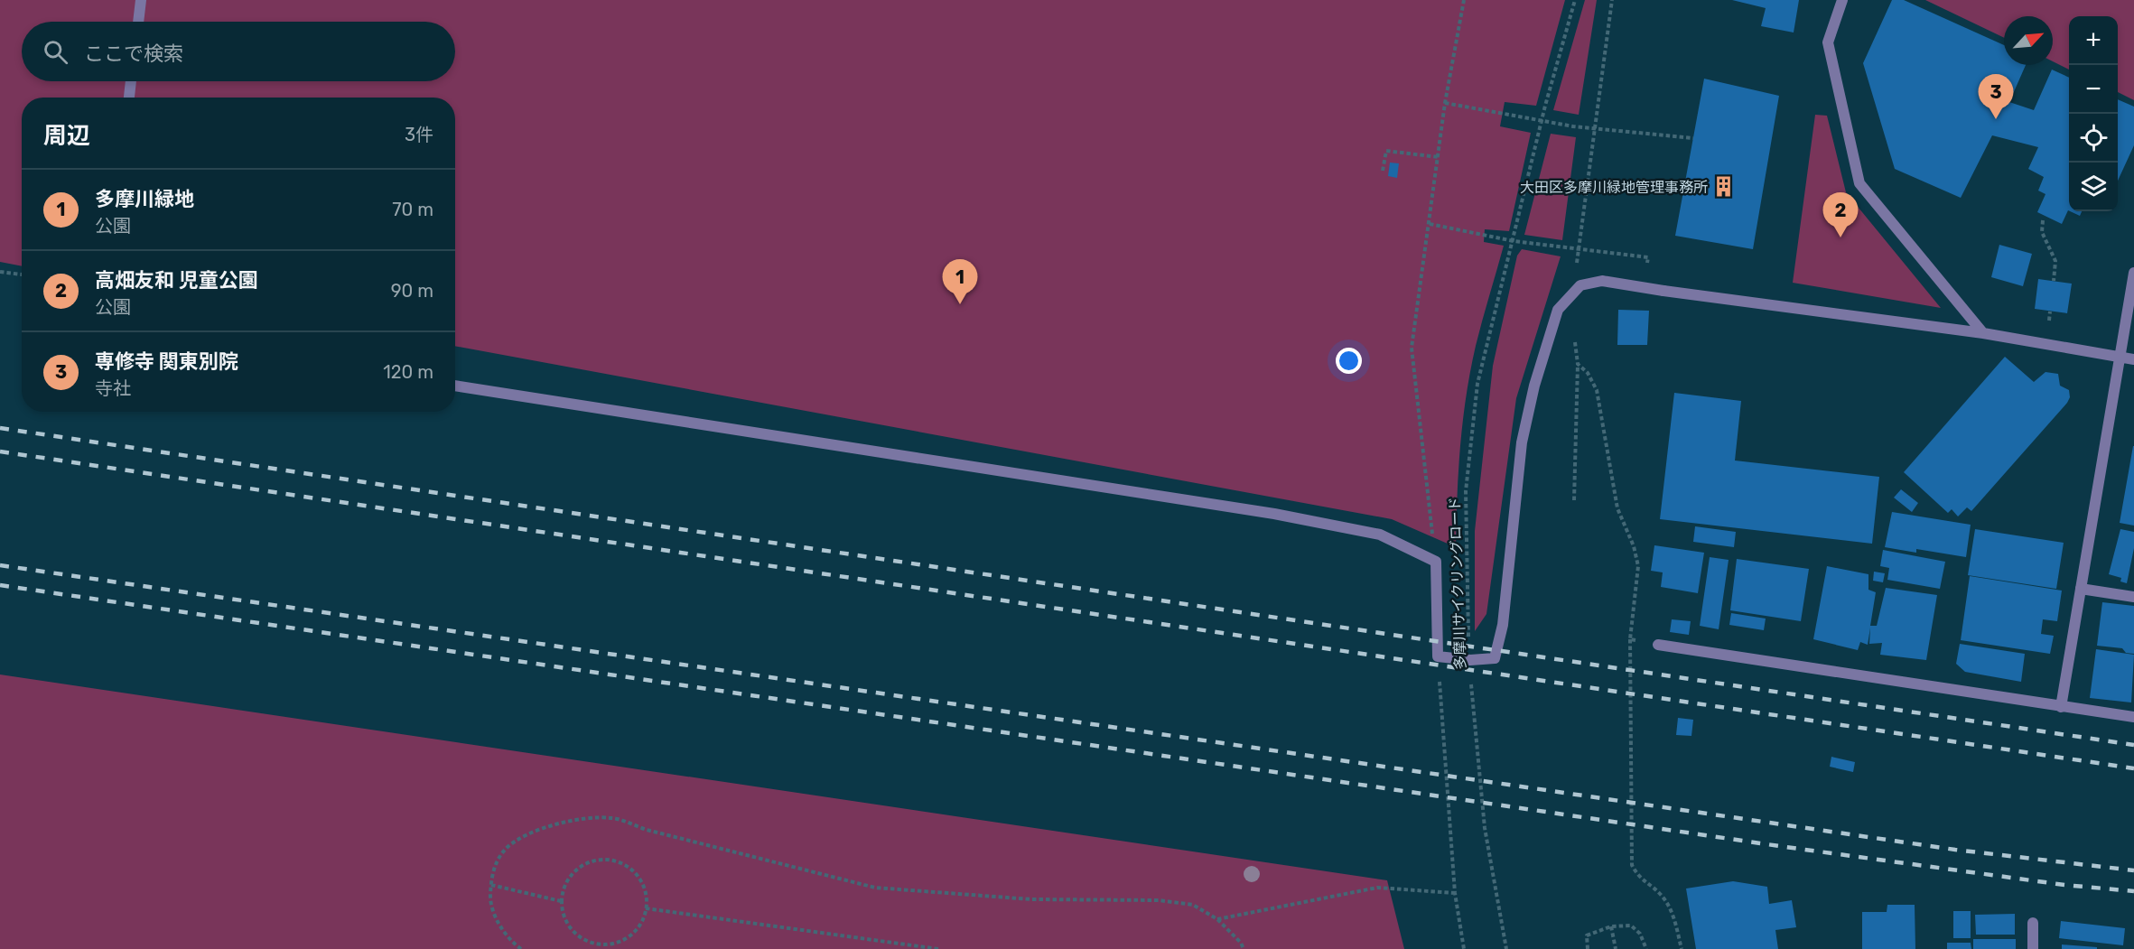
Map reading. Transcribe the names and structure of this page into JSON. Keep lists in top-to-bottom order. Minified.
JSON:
{"streets":{"path":["多摩川サイクリングロード"]},"places":{"building":["大田区多摩川緑地管理事務所"]},"north":"top right","page":{"map_buttons":["+","−"],"search":"ここで検索","pins":["3","2","1"],"heading":["周辺","3件"],"list":[{"mark":"1","name":"多摩川緑地","note":"公園","value":"70 m"},{"mark":"2","name":"高畑友和 児童公園","note":"公園","value":"90 m"},{"mark":"3","name":"専修寺 関東別院","note":"寺社","value":"120 m"}]}}
